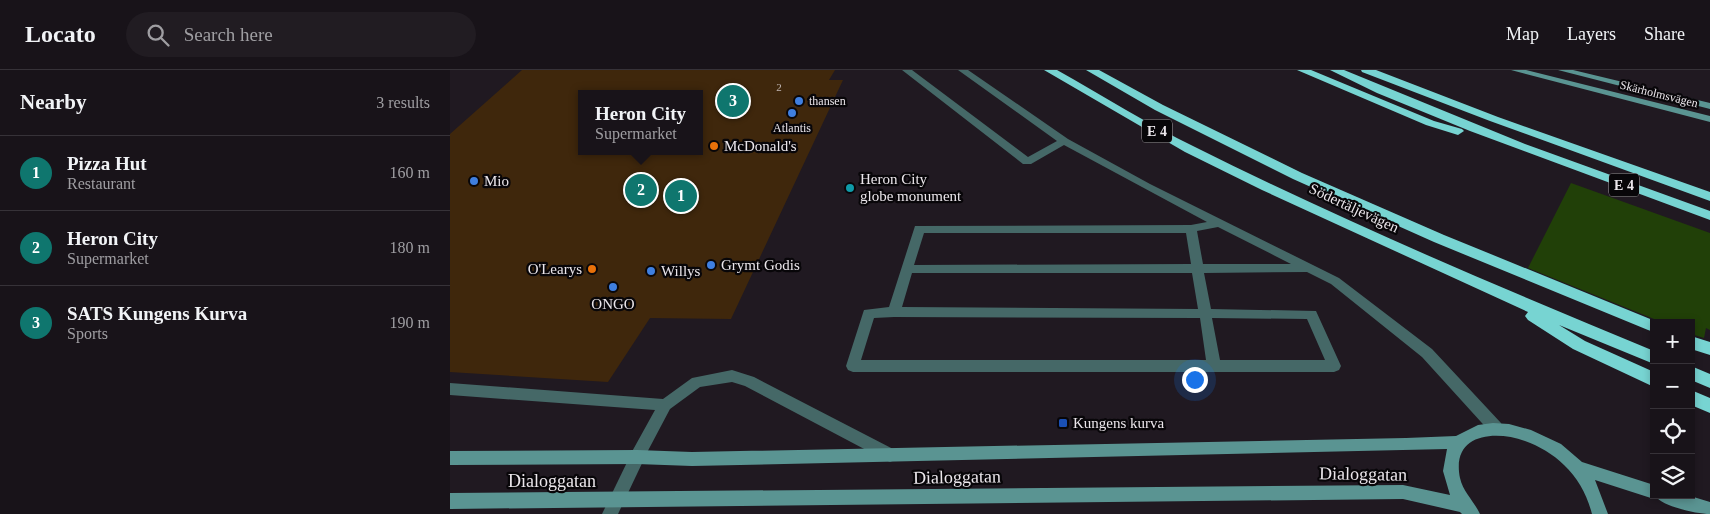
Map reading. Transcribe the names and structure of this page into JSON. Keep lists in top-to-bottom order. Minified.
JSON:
{"streets":{"highway":["E 4","Södertäljevägen"],"street":["Skärholmsvägen","Dialoggatan"]},"places":{"other":["thansen","Atlantis","McDonald's","Mio","Heron City globe monument","Grymt Godis","O'Learys","Willys","ONGO"],"transit":["Kungens kurva"]},"house_numbers":["2"],"page":{"header":"Locato","search":"Search here","nav":["Map","Layers","Share"],"heading":["Nearby","3 results"],"pins":["3","2","1"],"popup":["Heron City","Supermarket"],"list":[{"mark":"1","name":"Pizza Hut","note":"Restaurant","value":"160 m"},{"mark":"2","name":"Heron City","note":"Supermarket","value":"180 m"},{"mark":"3","name":"SATS Kungens Kurva","note":"Sports","value":"190 m"}],"map_buttons":["+","−"]}}
